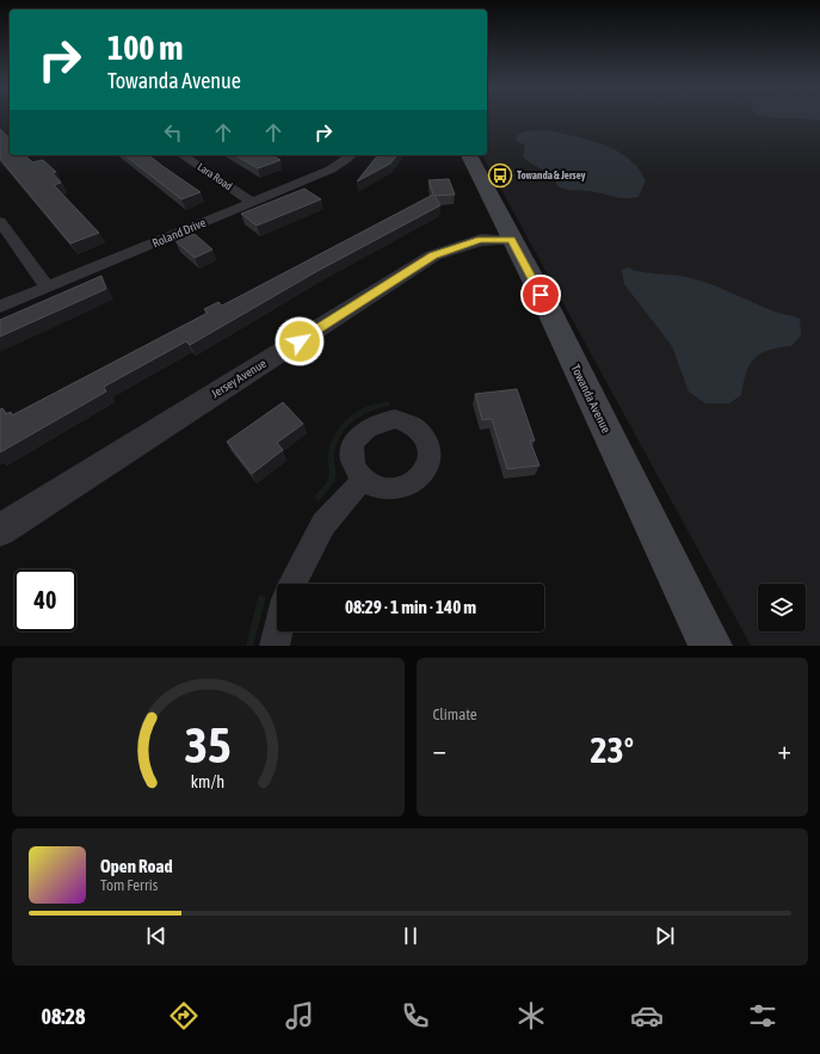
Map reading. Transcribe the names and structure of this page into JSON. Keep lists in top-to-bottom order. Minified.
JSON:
{"streets":{"main road":["Towanda Avenue"],"street":["Lara Road","Roland Drive","Jersey Avenue"]},"crossings":[["Lara Road","Roland Drive"],["Jersey Avenue","Towanda Avenue"]],"places":{"bus stop":["Towanda & Jersey"]},"page":{"turn":["100 m","Towanda Avenue"],"limit":"40","trip":"08:29 · 1 min · 140 m","tile":"Climate","heat":["−","23°","+"],"song":["Open Road","Tom Ferris"],"tabs":"08:28","gauge":["35","km/h"]}}
